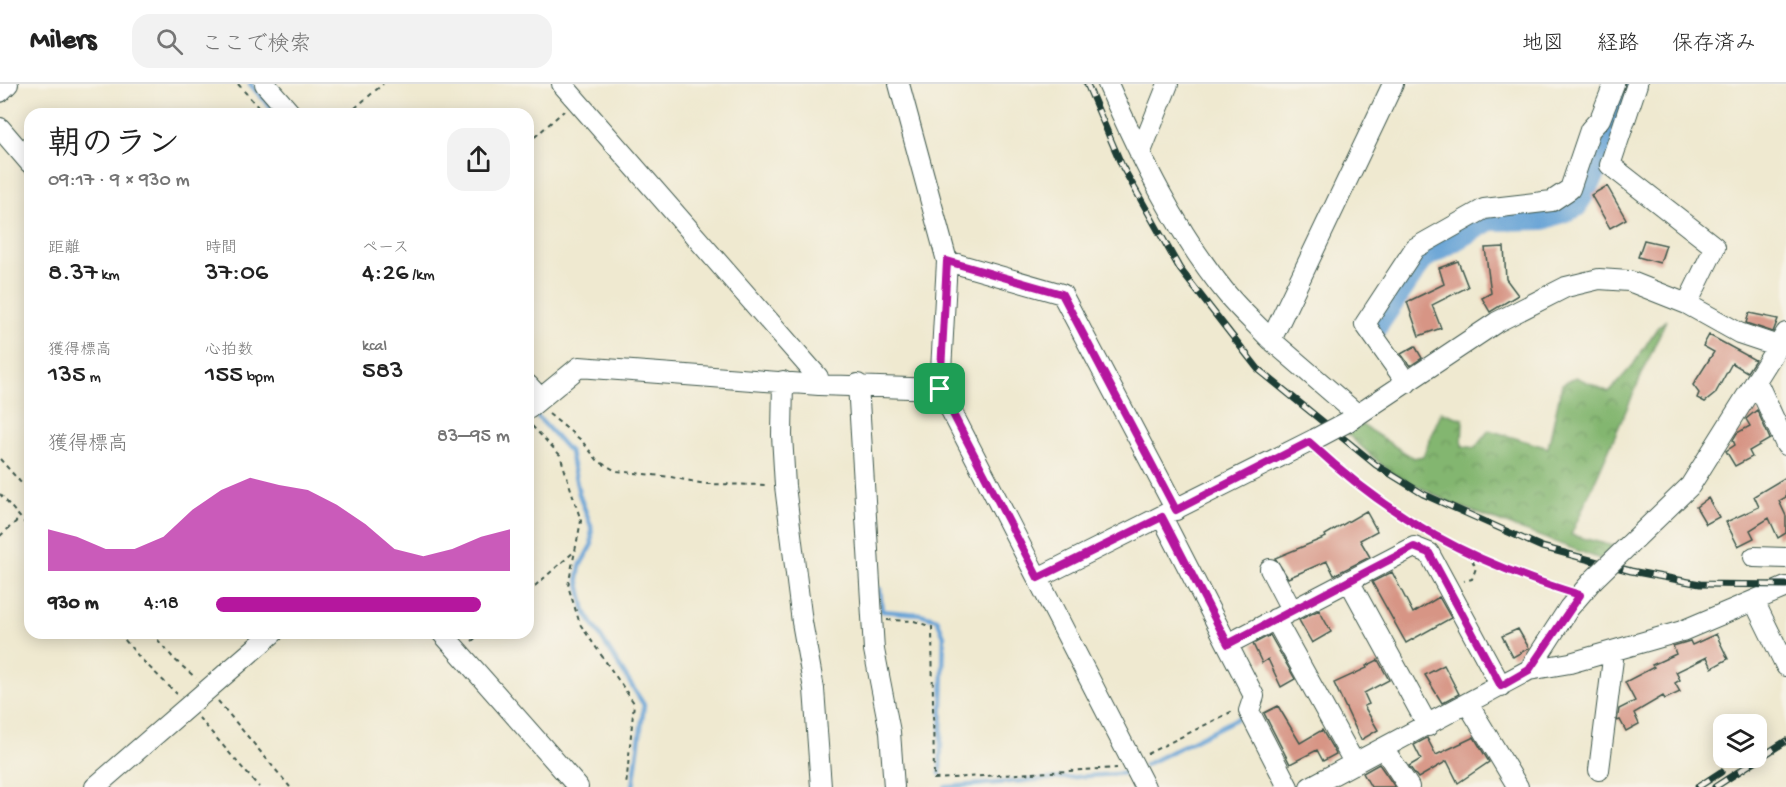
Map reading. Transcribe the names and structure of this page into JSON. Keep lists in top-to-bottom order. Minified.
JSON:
{"page":{"header":"Milers","search":"ここで検索","nav":["地図","経路","保存済み"],"heading":["朝のラン","09:17 · 9 × 930 m"],"stats":[["距離","8.37 km"],["時間","37:06"],["ペース","4:26 /km"],["獲得標高","135 m"],["心拍数","155 bpm"],["kcal","583"]],"chart":["獲得標高","83–95 m"],"list":[{"name":"930 m","note":"4:18"}]}}
